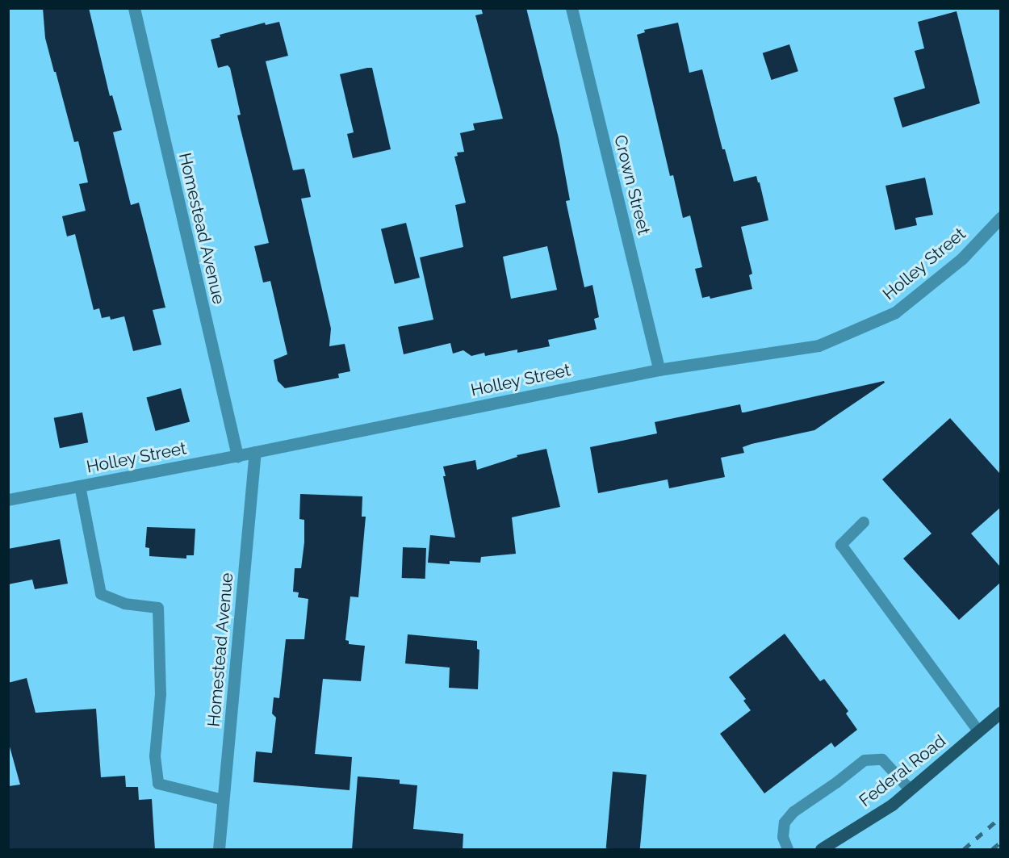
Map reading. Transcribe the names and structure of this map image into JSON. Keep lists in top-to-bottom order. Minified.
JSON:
{"streets":{"main road":["Federal Road"],"street":["Crown Street","Homestead Avenue","Holley Street"]},"crossings":[["Crown Street","Holley Street"],["Homestead Avenue","Holley Street"]]}
